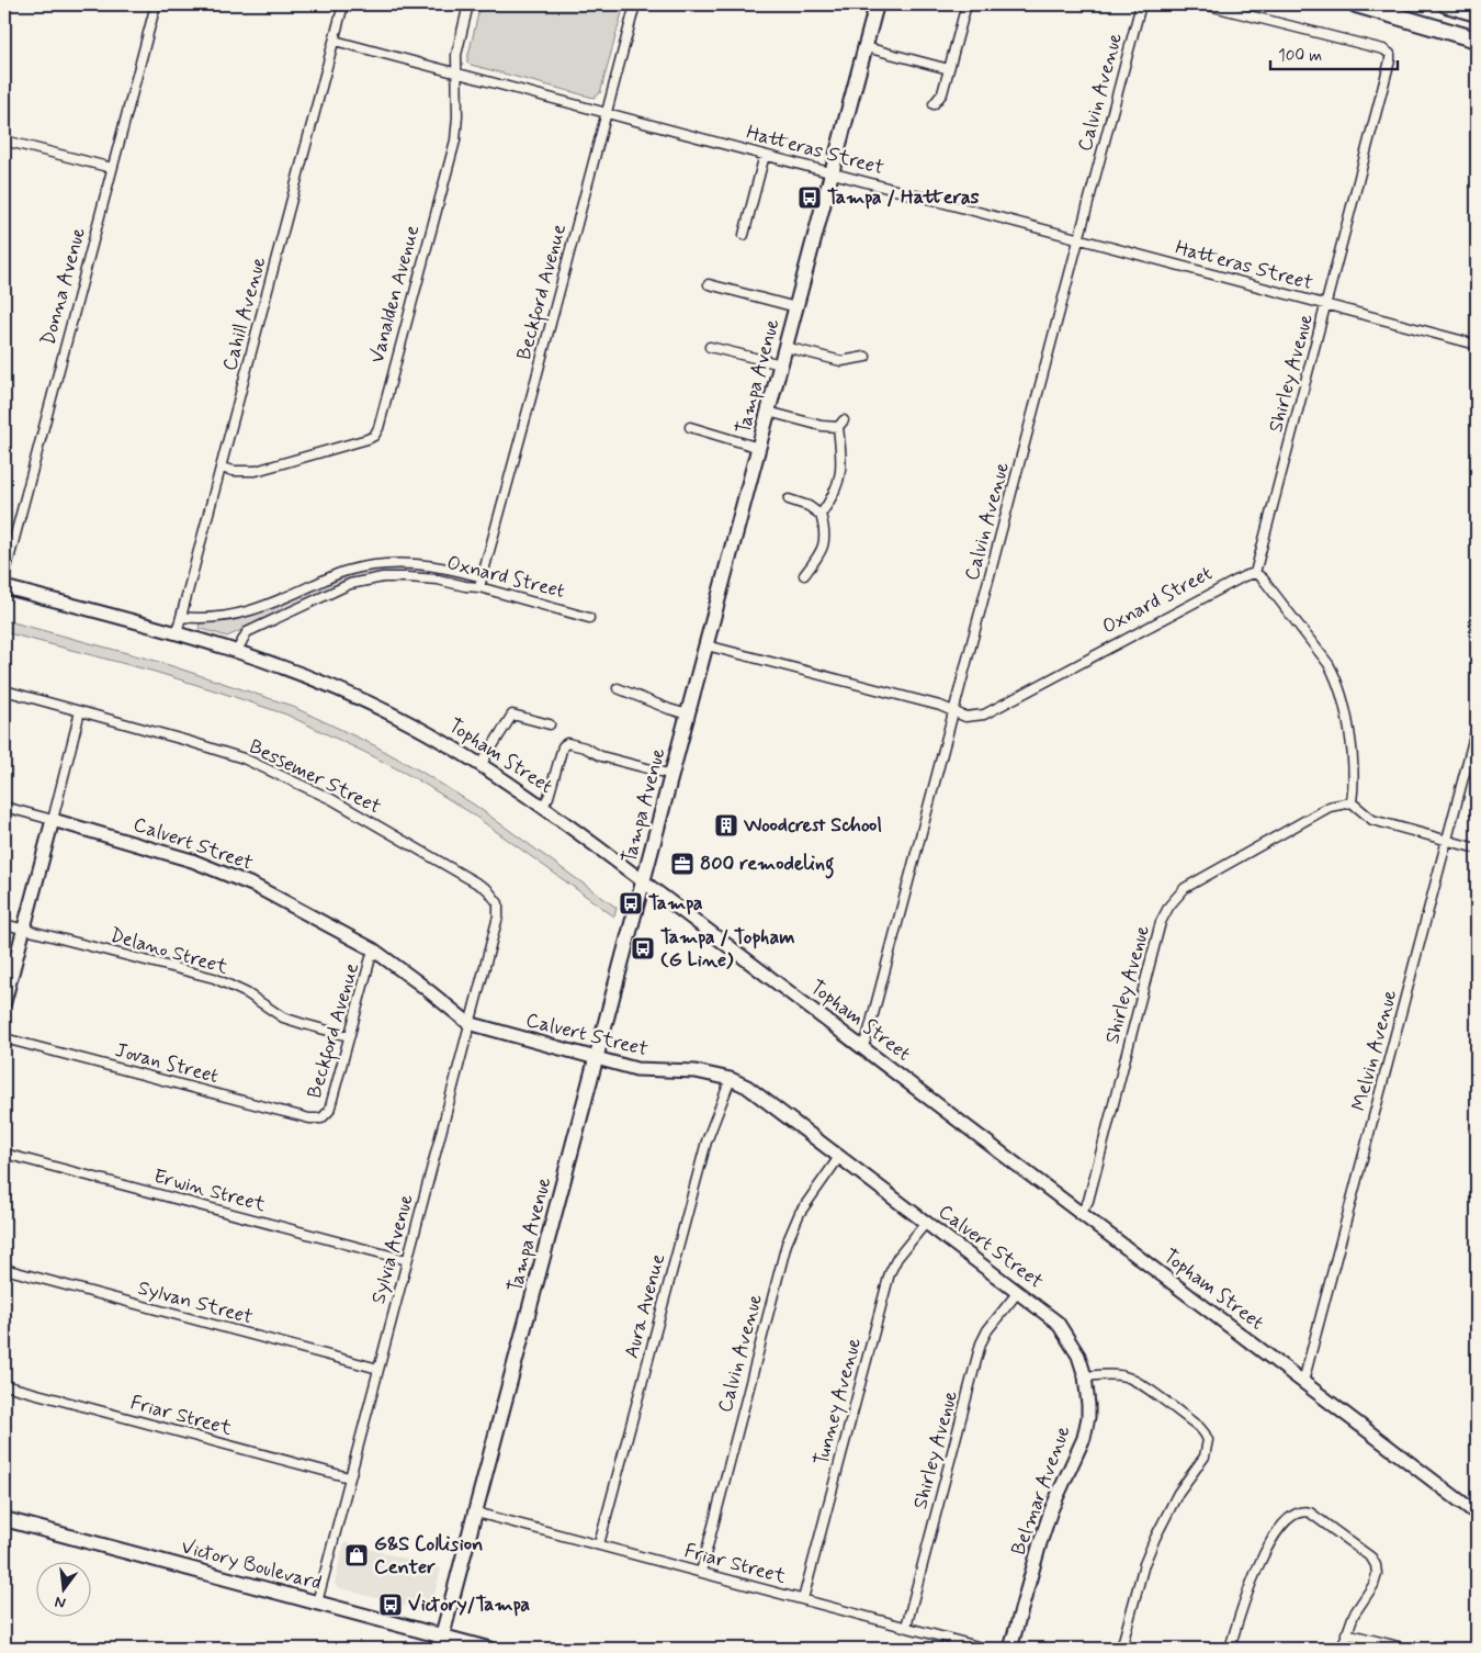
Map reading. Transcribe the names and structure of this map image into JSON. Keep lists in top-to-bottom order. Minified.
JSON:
{"streets":{"main road":["Tampa Avenue","Topham Street","Calvert Street","Belmar Avenue","Victory Boulevard"],"street":["Calvin Avenue","Hatteras Street","Donna Avenue","Beckford Avenue","Vanalden Avenue","Cahill Avenue","Shirley Avenue","Oxnard Street","Bessemer Street","Delano Street","Melvin Avenue","Jovan Street","Erwin Street","Sylvia Avenue","Sylvan Street","Aura Avenue","Tunney Avenue","Friar Street"]},"crossings":[["Calvin Avenue","Hatteras Street"],["Calvin Avenue","Oxnard Street"],["Calvin Avenue","Topham Street"],["Calvin Avenue","Calvert Street"],["Calvin Avenue","Friar Street"],["Hatteras Street","Beckford Avenue"],["Hatteras Street","Vanalden Avenue"],["Hatteras Street","Cahill Avenue"],["Hatteras Street","Shirley Avenue"],["Hatteras Street","Tampa Avenue"],["Beckford Avenue","Oxnard Street"],["Beckford Avenue","Calvert Street"],["Beckford Avenue","Delano Street"],["Beckford Avenue","Jovan Street"],["Vanalden Avenue","Cahill Avenue"],["Cahill Avenue","Oxnard Street"],["Cahill Avenue","Topham Street"],["Shirley Avenue","Oxnard Street"],["Shirley Avenue","Topham Street"],["Shirley Avenue","Calvert Street"],["Shirley Avenue","Friar Street"],["Tampa Avenue","Oxnard Street"],["Tampa Avenue","Topham Street"],["Tampa Avenue","Calvert Street"],["Tampa Avenue","Friar Street"],["Tampa Avenue","Victory Boulevard"],["Oxnard Street","Topham Street"],["Topham Street","Melvin Avenue"],["Bessemer Street","Sylvia Avenue"],["Calvert Street","Sylvia Avenue"],["Calvert Street","Aura Avenue"],["Calvert Street","Tunney Avenue"],["Calvert Street","Belmar Avenue"],["Erwin Street","Sylvia Avenue"],["Sylvia Avenue","Sylvan Street"],["Sylvia Avenue","Friar Street"],["Sylvia Avenue","Victory Boulevard"],["Aura Avenue","Friar Street"],["Tunney Avenue","Friar Street"]],"places":{"bus stop":["Tampa / Hatteras","Tampa","Tampa / Topham (G Line)","Victory/Tampa"],"building":["Woodcrest School"],"office":["800 remodeling"],"shop":["G&S Collision Center"]},"scale_bar":"100 m","north":"bottom"}
